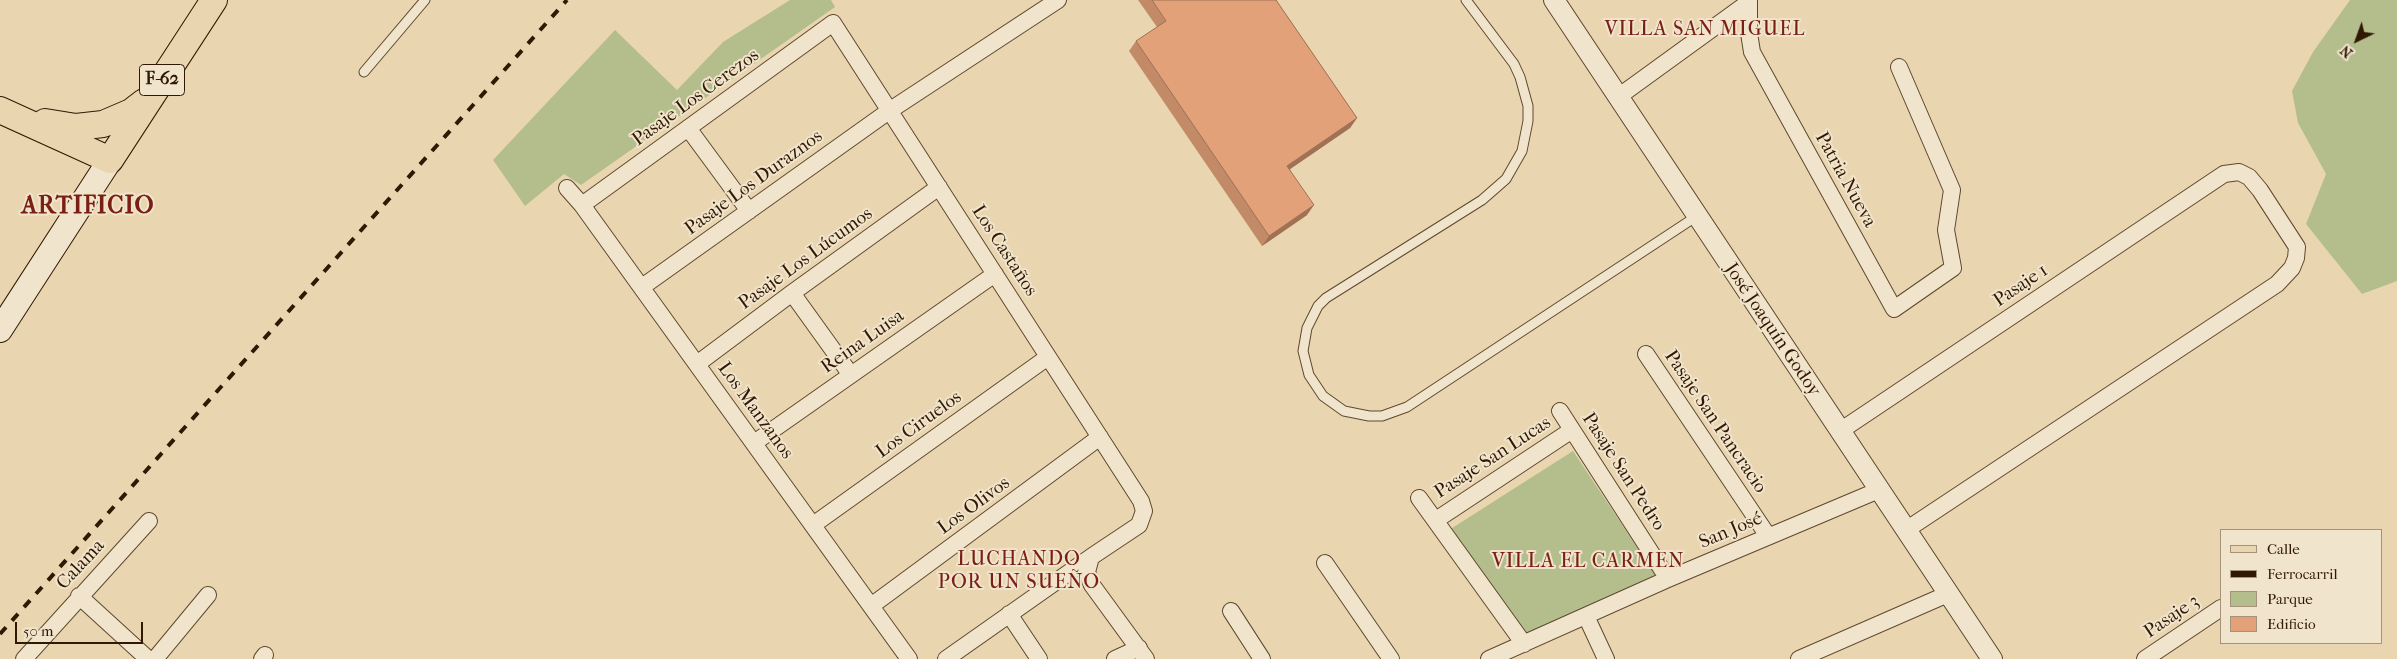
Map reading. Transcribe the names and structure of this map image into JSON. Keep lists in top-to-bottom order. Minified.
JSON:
{"streets":{"main road":["F-62"],"street":["Pasaje Los Cerezos","Patria Nueva","Pasaje Los Duraznos","Los Castaños","Pasaje Los Lúcumos","Pasaje 1","José Joaquín Godoy","Reina Luisa","Los Manzanos","Pasaje San Pancracio","Los Ciruelos","Pasaje San Lucas","Pasaje San Pedro","Los Olivos","San José","Calama","Pasaje 3"]},"crossings":[["Pasaje Los Cerezos","Los Castaños"],["Pasaje Los Cerezos","Los Manzanos"],["Pasaje Los Duraznos","Los Castaños"],["Pasaje Los Duraznos","Los Manzanos"],["Los Castaños","Pasaje Los Lúcumos"],["Los Castaños","Reina Luisa"],["Los Castaños","Los Ciruelos"],["Los Castaños","Los Olivos"],["Pasaje Los Lúcumos","Los Manzanos"],["Pasaje 1","José Joaquín Godoy"],["José Joaquín Godoy","San José"],["Reina Luisa","Los Manzanos"],["Los Manzanos","Los Ciruelos"],["Los Manzanos","Los Olivos"],["Pasaje San Pancracio","San José"],["Pasaje San Lucas","Pasaje San Pedro"],["Pasaje San Pedro","San José"]],"districts":["VILLA SAN MIGUEL","ARTIFICIO","LUCHANDO POR UN SUEÑO","VILLA EL CARMEN"],"legend":["Calle","Ferrocarril","Parque","Edificio"],"scale_bar":"50 m","north":"bottom left"}
